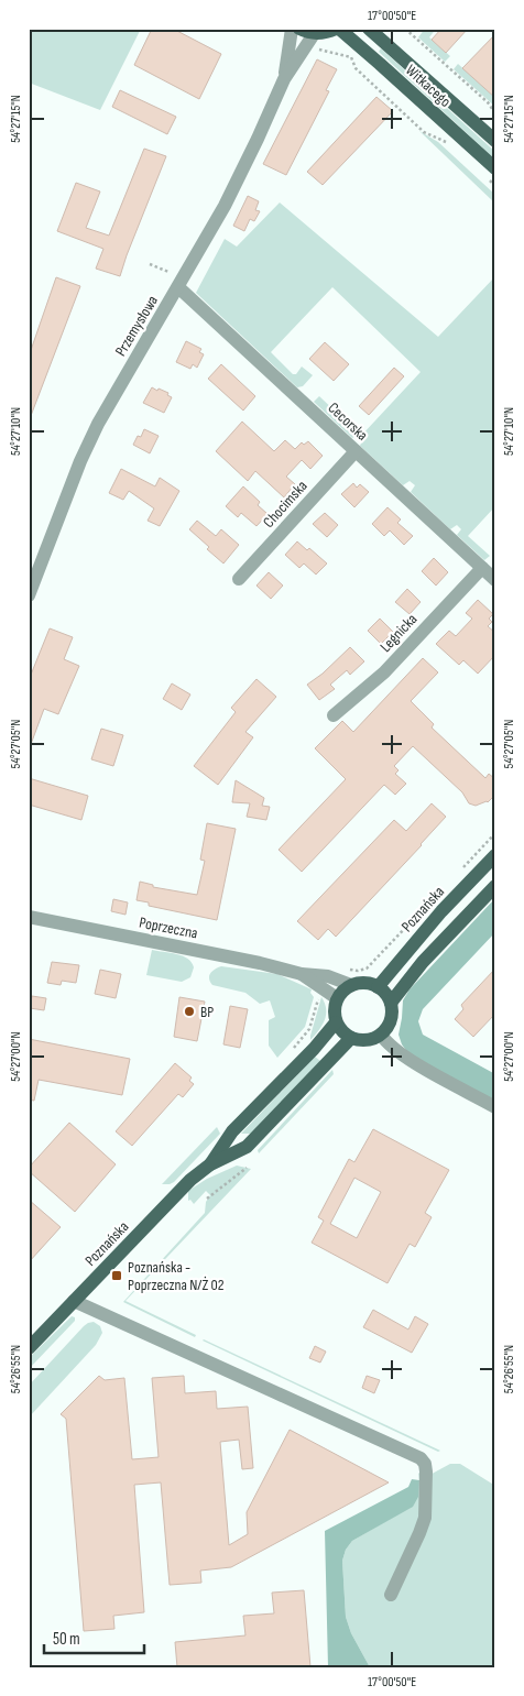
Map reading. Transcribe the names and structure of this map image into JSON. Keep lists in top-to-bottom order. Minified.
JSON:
{"streets":{"main road":["Witkacego","Poznańska"],"street":["Przemysłowa","Cecorska","Chocimska","Legnicka","Poprzeczna"]},"crossings":[["Przemysłowa","Cecorska"],["Cecorska","Chocimska"],["Cecorska","Legnicka"],["Poznańska","Poprzeczna"]],"places":{"other":["BP"],"transit":["Poznańska - Poprzeczna N/Ż 02"]},"scale_bar":"50 m","coordinates":["17°00'50\"E","54°27'15\"N","54°27'10\"N","54°27'05\"N","54°27'00\"N","54°26'55\"N"]}
